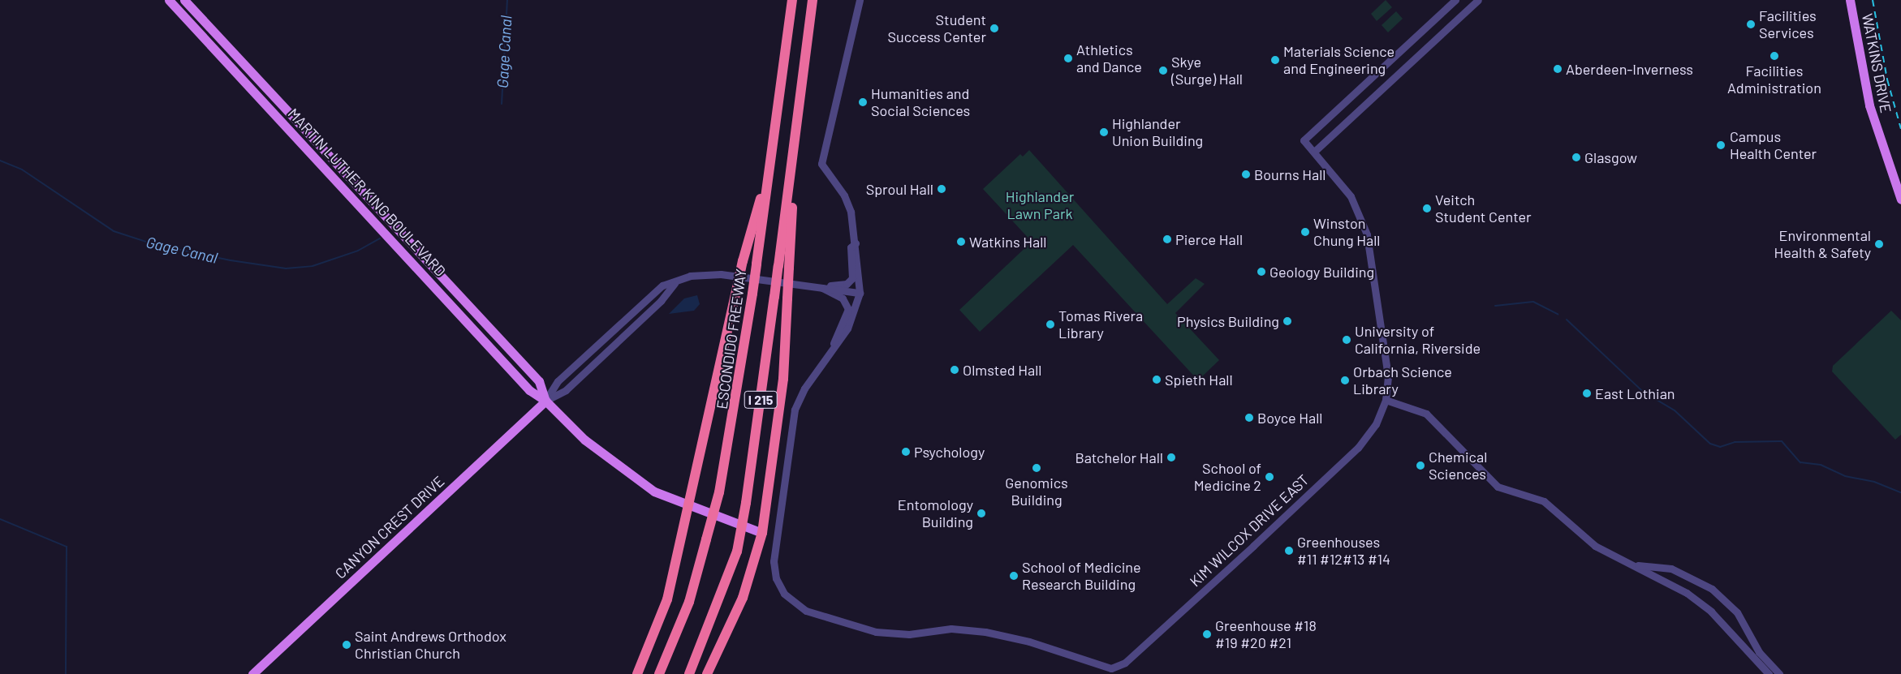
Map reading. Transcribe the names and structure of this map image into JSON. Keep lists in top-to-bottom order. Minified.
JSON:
{"streets":{"highway":["ESCONDIDO FREEWAY","I 215"],"main road":["WATKINS DRIVE","MARTIN LUTHER KING BOULEVARD","CANYON CREST DRIVE"],"street":["KIM WILCOX DRIVE EAST"]},"crossings":[["MARTIN LUTHER KING BOULEVARD","CANYON CREST DRIVE"]],"water":["Gage Canal"],"parks":["Highlander Lawn Park"],"places":["Facilities Services","Student Success Center","Facilities Administration","Athletics and Dance","Materials Science and Engineering","Aberdeen-Inverness","Skye (Surge) Hall","Humanities and Social Sciences","Highlander Union Building","Campus Health Center","Glasgow","Bourns Hall","Sproul Hall","Veitch Student Center","Winston Chung Hall","Pierce Hall","Watkins Hall","Environmental Health & Safety","Geology Building","Physics Building","Tomas Rivera Library","University of California, Riverside","Olmsted Hall","Spieth Hall","Orbach Science Library","East Lothian","Boyce Hall","Psychology","Batchelor Hall","Chemical Sciences","Genomics Building","School of Medicine 2","Entomology Building","Greenhouses #11 #12#13 #14","School of Medicine Research Building","Greenhouse #18 #19 #20 #21","Saint Andrews Orthodox Christian Church"]}
